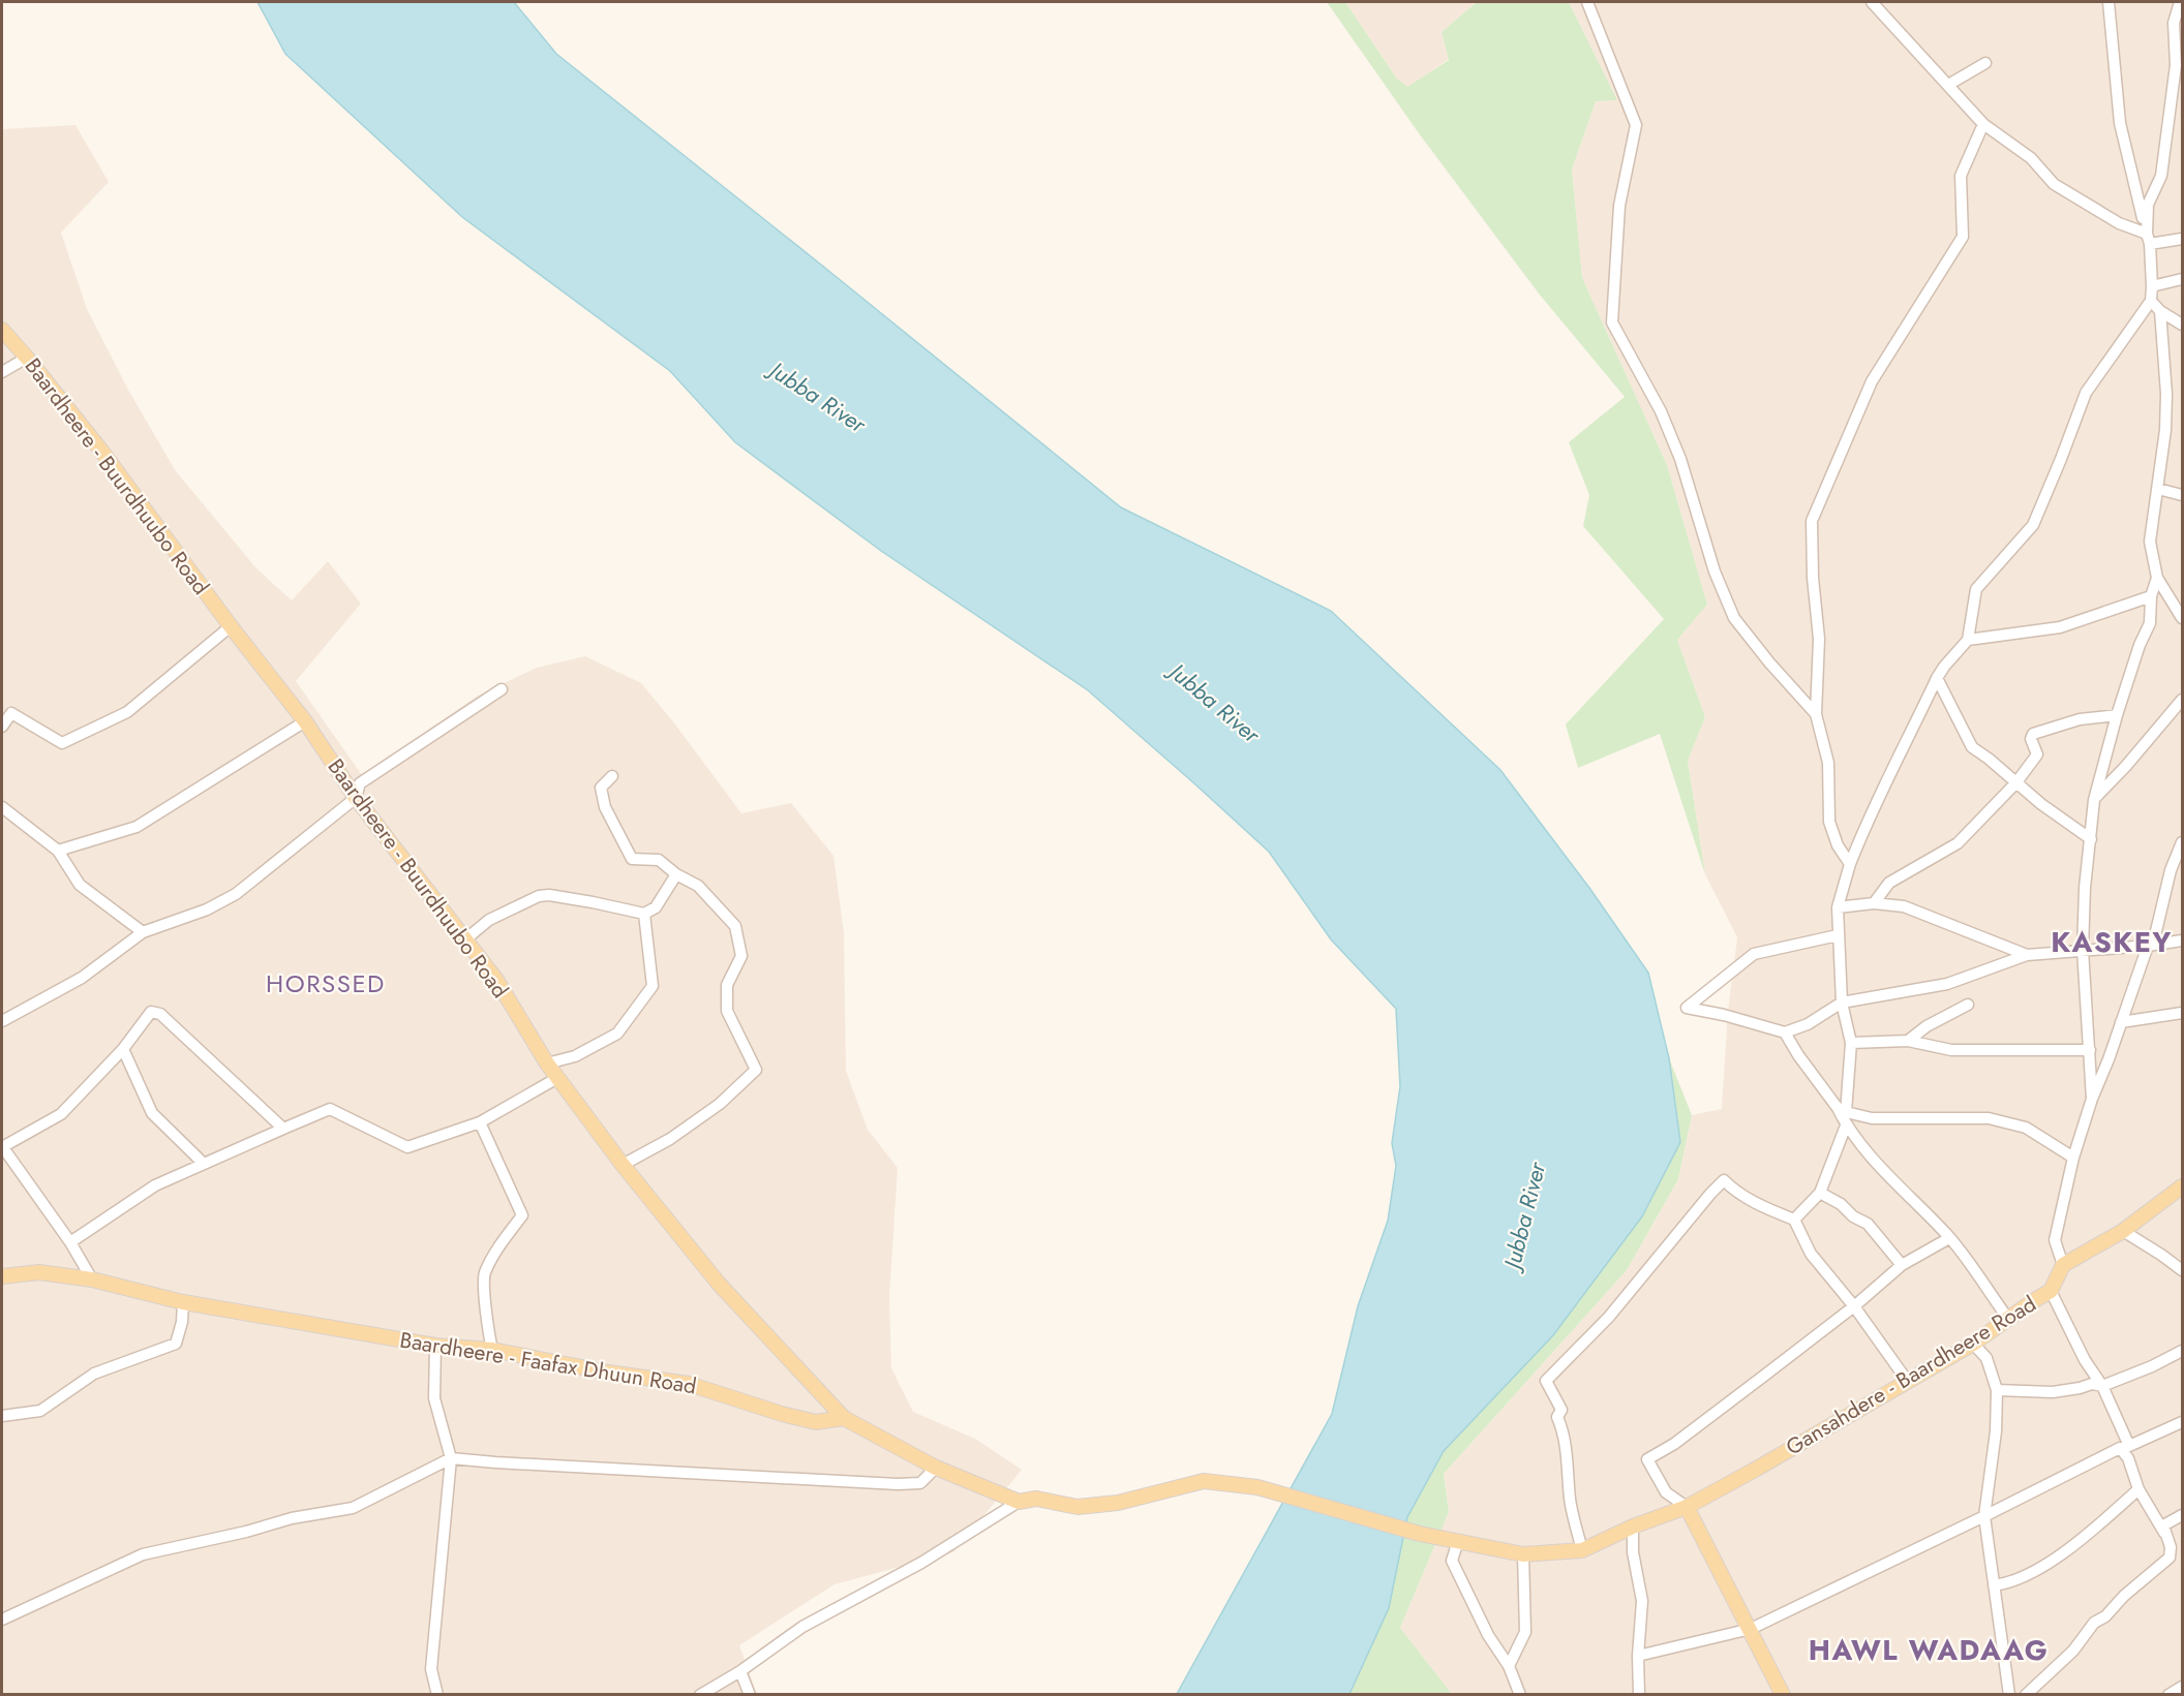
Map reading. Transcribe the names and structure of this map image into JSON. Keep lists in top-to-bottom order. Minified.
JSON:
{"streets":{"main road":["Baardheere - Buurdhuubo Road","Baardheere - Faafax Dhuun Road","Gansahdere - Baardheere Road"]},"crossings":[["Baardheere - Buurdhuubo Road","Baardheere - Faafax Dhuun Road"]],"districts":["KASKEY","HORSSED","HAWL WADAAG"],"water":["Jubba River"]}
